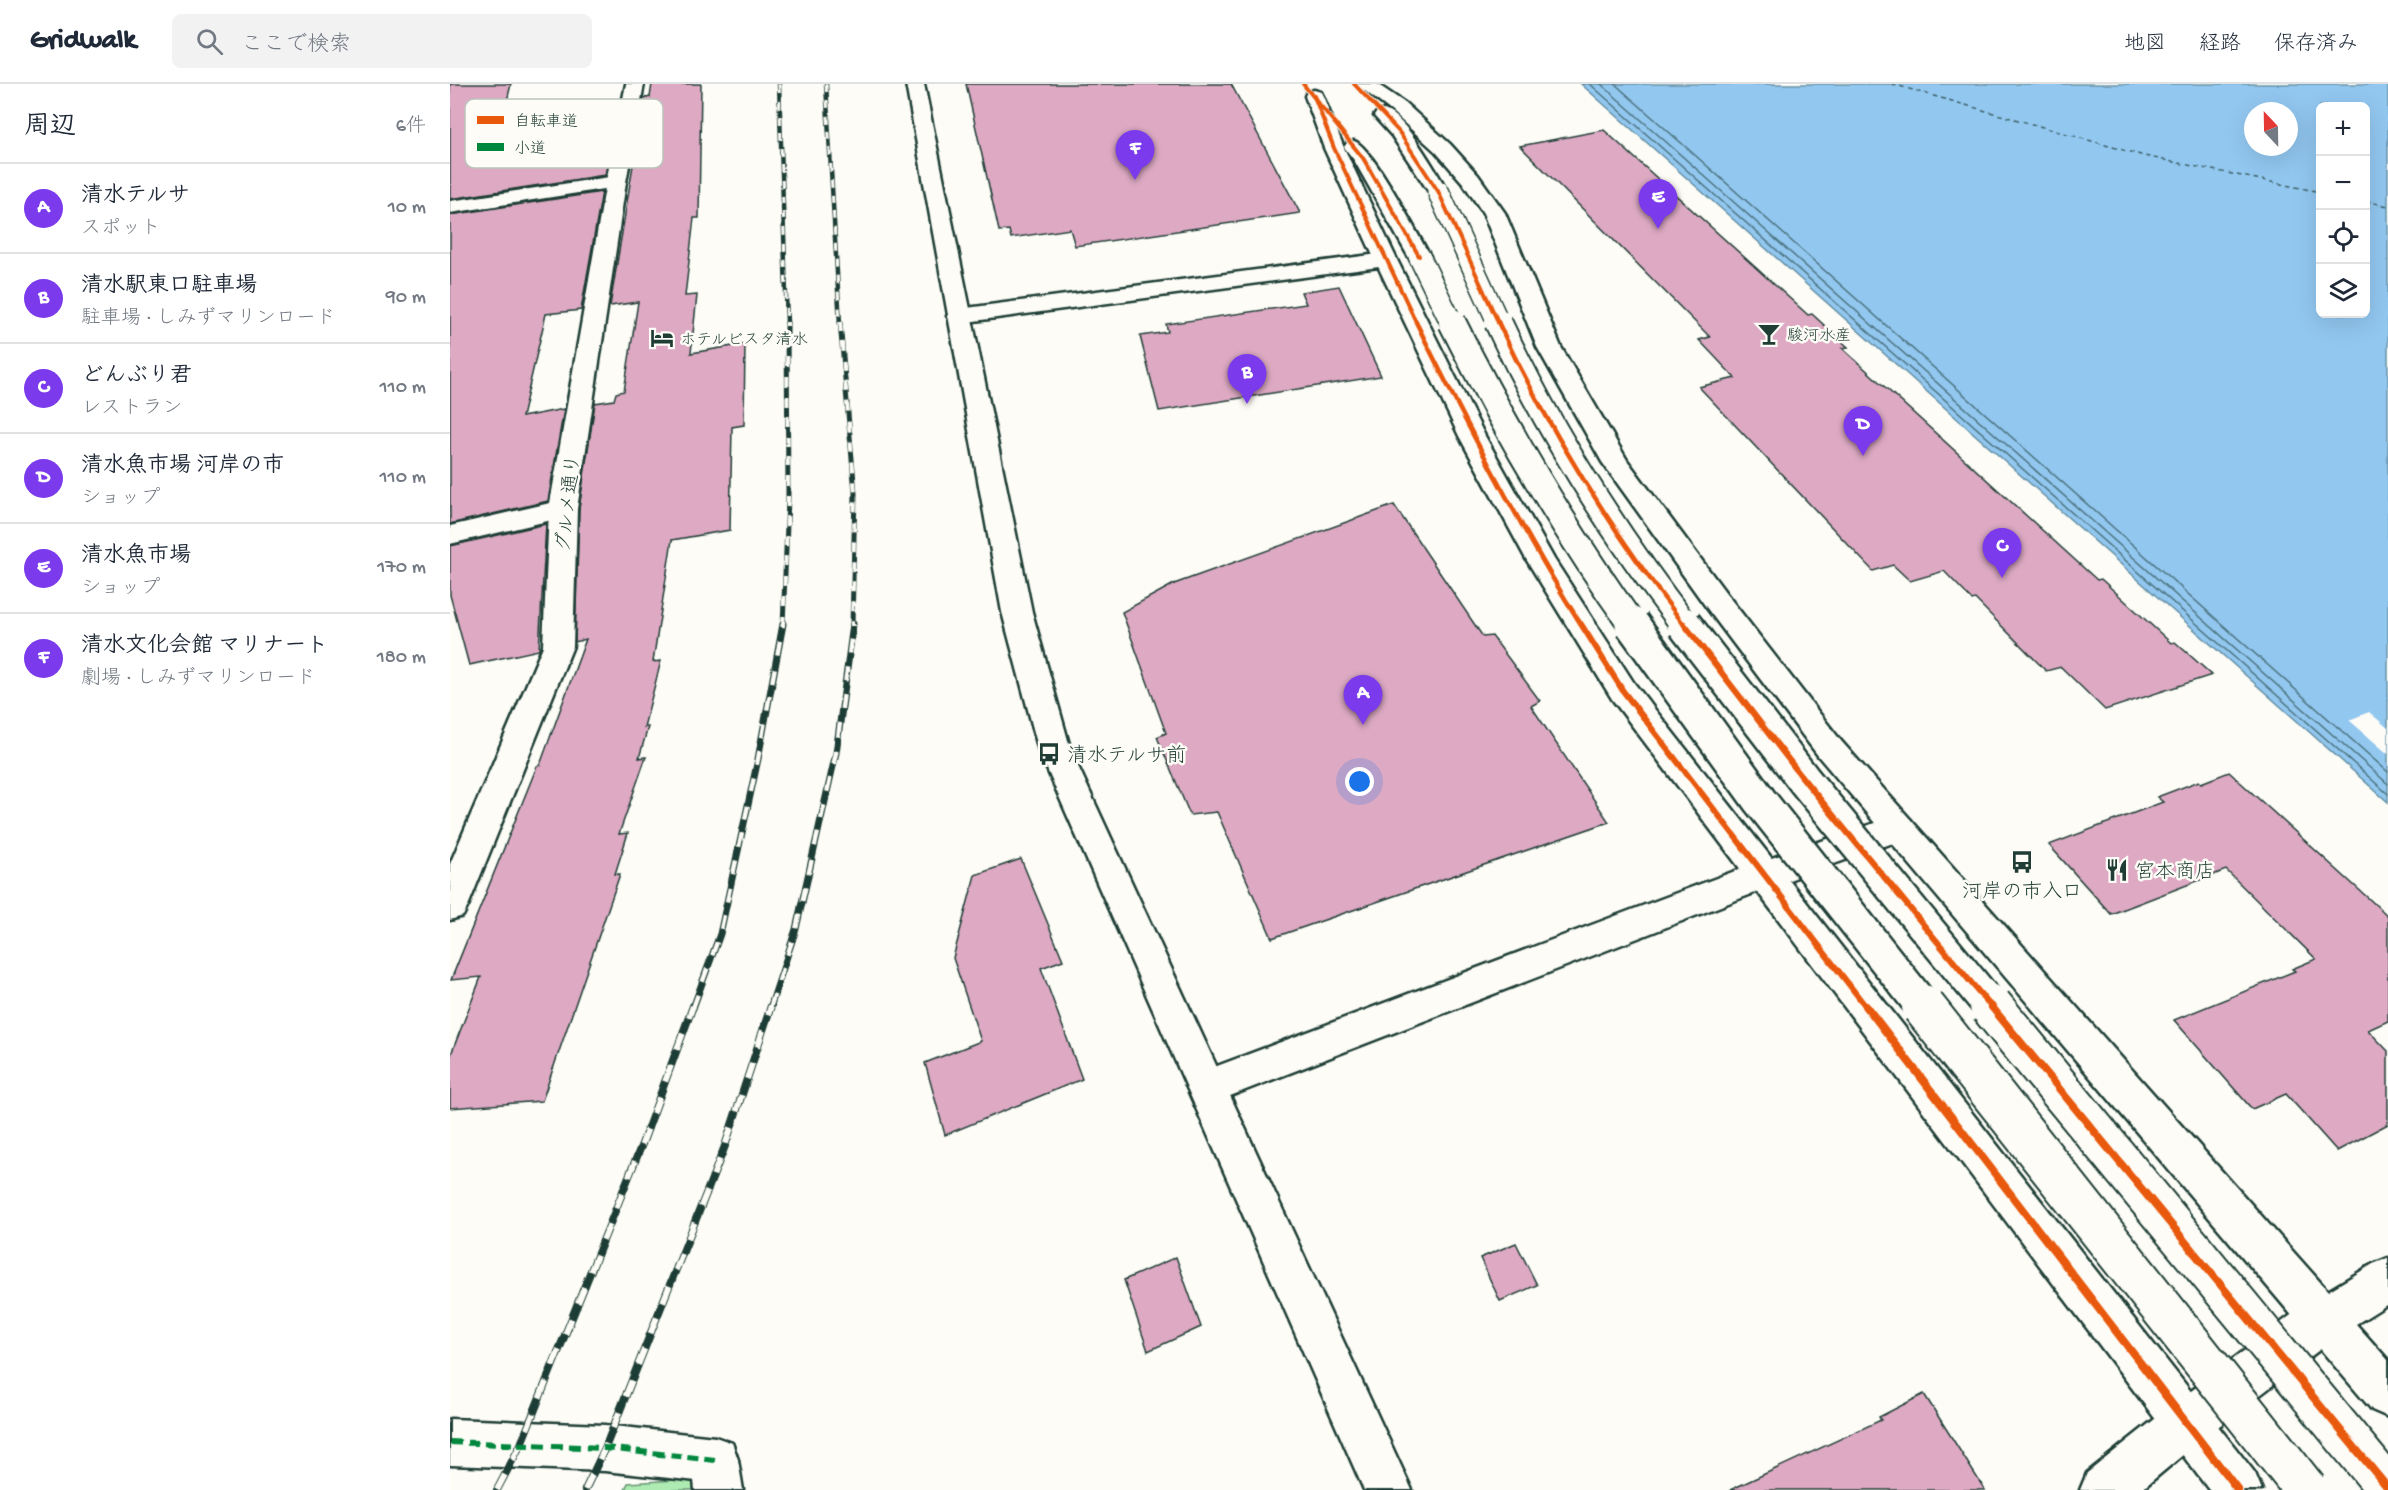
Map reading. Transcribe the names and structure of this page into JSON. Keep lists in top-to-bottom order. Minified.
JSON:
{"streets":{"street":["グルメ通り"]},"places":{"bar":["駿河水産"],"hotel":["ホテルビスタ清水"],"bus stop":["清水テルサ前","河岸の市入口"],"restaurant":["宮本商店"]},"legend":["自転車道","小道"],"north":"top","page":{"header":"Gridwalk","search":"ここで検索","nav":["地図","経路","保存済み"],"heading":["周辺","6件"],"map_buttons":["+","−"],"pins":["F","E","B","D","C","A"],"list":[{"mark":"A","name":"清水テルサ","note":"スポット","value":"10 m"},{"mark":"B","name":"清水駅東口駐車場","note":"駐車場 · しみずマリンロード","value":"90 m"},{"mark":"C","name":"どんぶり君","note":"レストラン","value":"110 m"},{"mark":"D","name":"清水魚市場 河岸の市","note":"ショップ","value":"110 m"},{"mark":"E","name":"清水魚市場","note":"ショップ","value":"170 m"},{"mark":"F","name":"清水文化会館 マリナート","note":"劇場 · しみずマリンロード","value":"180 m"}]}}
